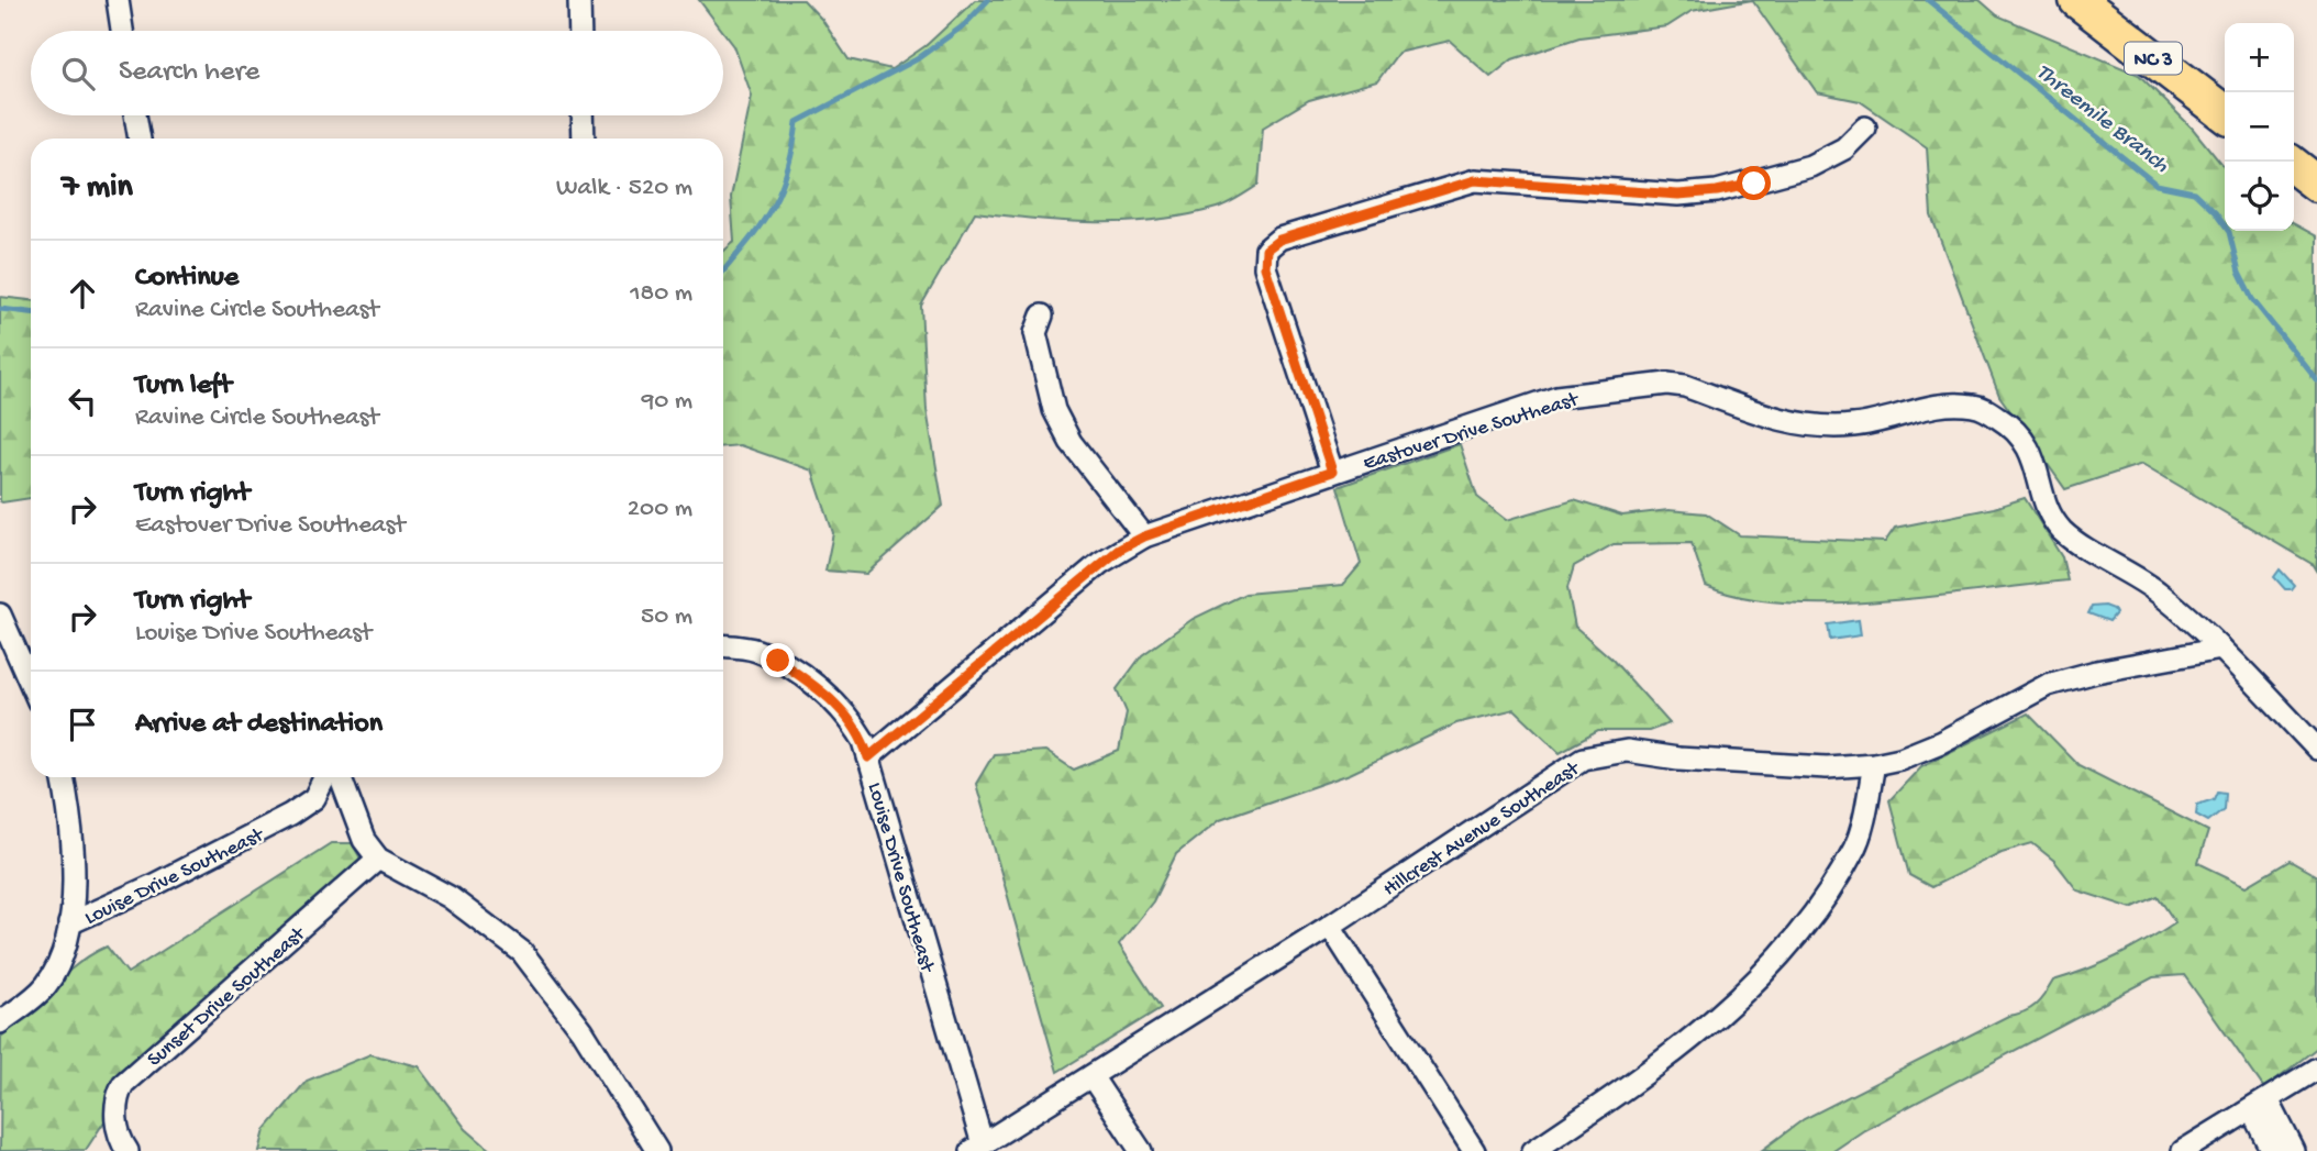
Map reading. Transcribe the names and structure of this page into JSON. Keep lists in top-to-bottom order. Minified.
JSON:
{"streets":{"main road":["NC 3"],"street":["Eastover Drive Southeast","Hillcrest Avenue Southeast","Louise Drive Southeast","Sunset Drive Southeast"]},"crossings":[["Eastover Drive Southeast","Hillcrest Avenue Southeast"],["Eastover Drive Southeast","Louise Drive Southeast"],["Hillcrest Avenue Southeast","Louise Drive Southeast"]],"water":["Threemile Branch"],"page":{"map_buttons":["+","−"],"search":"Search here","heading":["7 min","Walk · 520 m"],"list":[["Continue","Ravine Circle Southeast","180 m"],["Turn left","Ravine Circle Southeast","90 m"],["Turn right","Eastover Drive Southeast","200 m"],["Turn right","Louise Drive Southeast","50 m"],"Arrive at destination"]}}
